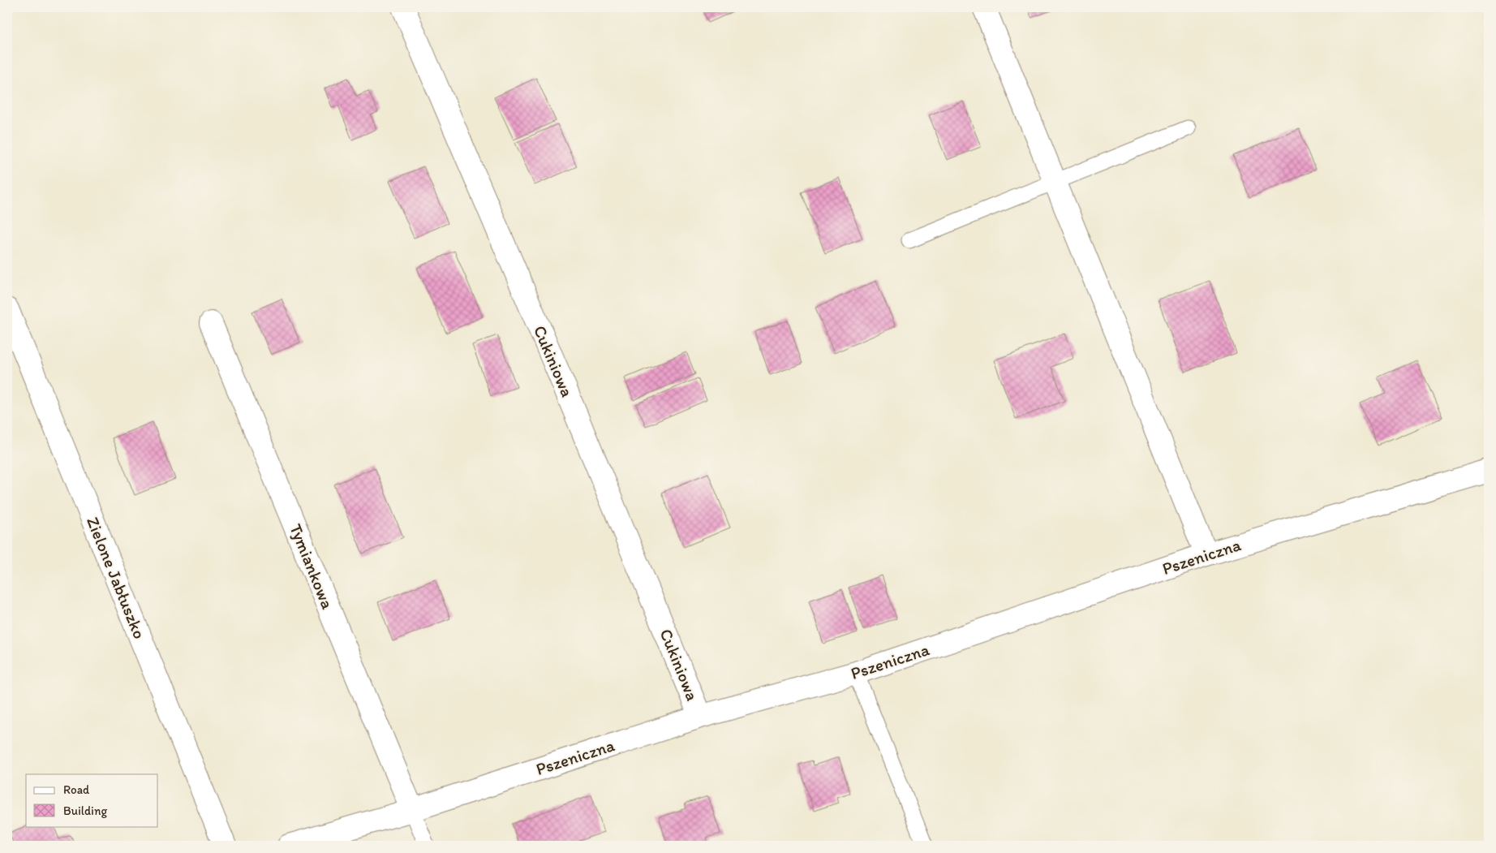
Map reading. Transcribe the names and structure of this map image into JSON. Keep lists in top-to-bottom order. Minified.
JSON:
{"streets":{"street":["Cukiniowa","Pszeniczna","Tymiankowa","Zielone Jabłuszko"]},"crossings":[["Cukiniowa","Pszeniczna"],["Pszeniczna","Tymiankowa"]],"legend":["Road","Building"]}
